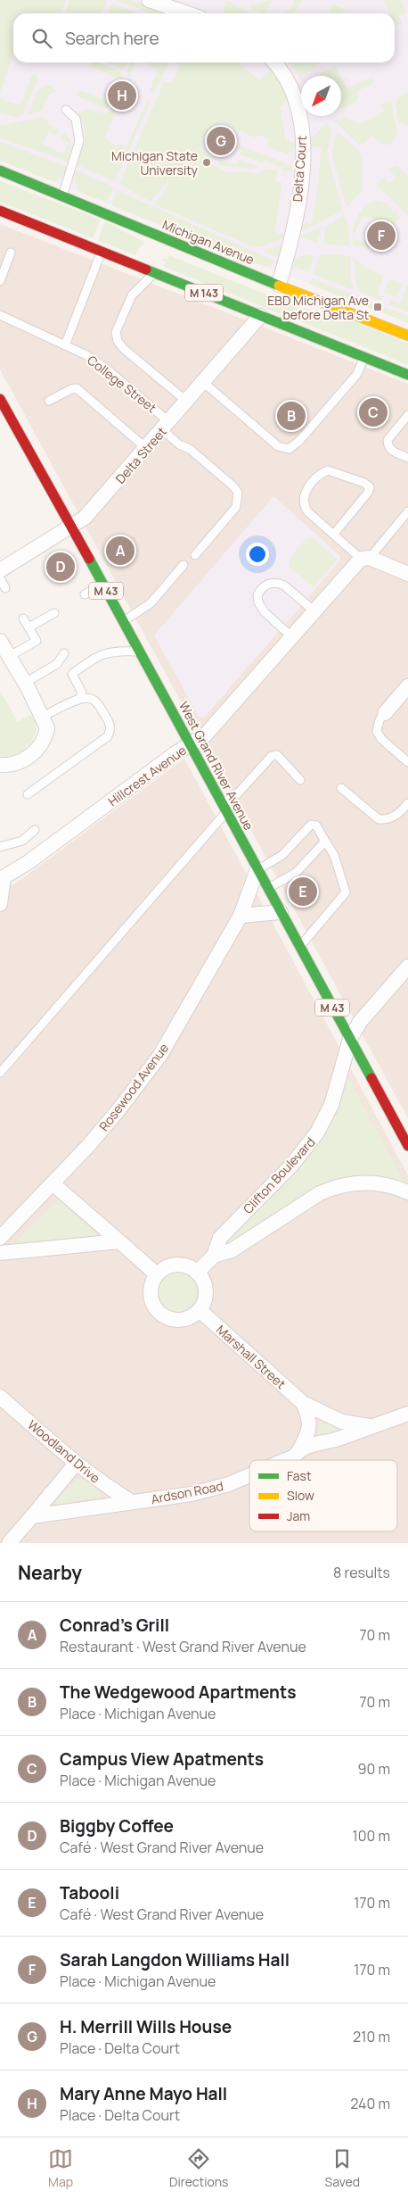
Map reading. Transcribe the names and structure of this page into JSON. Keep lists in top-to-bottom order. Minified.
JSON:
{"streets":{"main road":["Michigan Avenue","M 143","M 43","West Grand River Avenue"],"street":["Delta Court","Delta Street","Hillcrest Avenue","Rosewood Avenue","Clifton Boulevard","Marshall Street","Woodland Drive","Ardson Road"],"lane":["College Street"]},"crossings":[["Delta Court","Michigan Avenue"],["M 143","Delta Street"],["College Street","Delta Street"],["Delta Street","West Grand River Avenue"],["West Grand River Avenue","Hillcrest Avenue"],["West Grand River Avenue","Rosewood Avenue"],["West Grand River Avenue","Clifton Boulevard"],["Clifton Boulevard","Marshall Street"],["Marshall Street","Ardson Road"],["Woodland Drive","Ardson Road"]],"places":{"other":["Michigan State University"],"transit":["EBD Michigan Ave before Delta St"]},"legend":["Fast","Slow","Jam"],"north":"bottom left","page":{"search":"Search here","pins":["H","G","F","C","B","A","D","E"],"heading":["Nearby","8 results"],"list":[{"mark":"A","name":"Conrad's Grill","note":"Restaurant · West Grand River Avenue","value":"70 m"},{"mark":"B","name":"The Wedgewood Apartments","note":"Place · Michigan Avenue","value":"70 m"},{"mark":"C","name":"Campus View Apatments","note":"Place · Michigan Avenue","value":"90 m"},{"mark":"D","name":"Biggby Coffee","note":"Café · West Grand River Avenue","value":"100 m"},{"mark":"E","name":"Tabooli","note":"Café · West Grand River Avenue","value":"170 m"},{"mark":"F","name":"Sarah Langdon Williams Hall","note":"Place · Michigan Avenue","value":"170 m"},{"mark":"G","name":"H. Merrill Wills House","note":"Place · Delta Court","value":"210 m"},{"mark":"H","name":"Mary Anne Mayo Hall","note":"Place · Delta Court","value":"240 m"}],"nav":["Map","Directions","Saved"]}}
